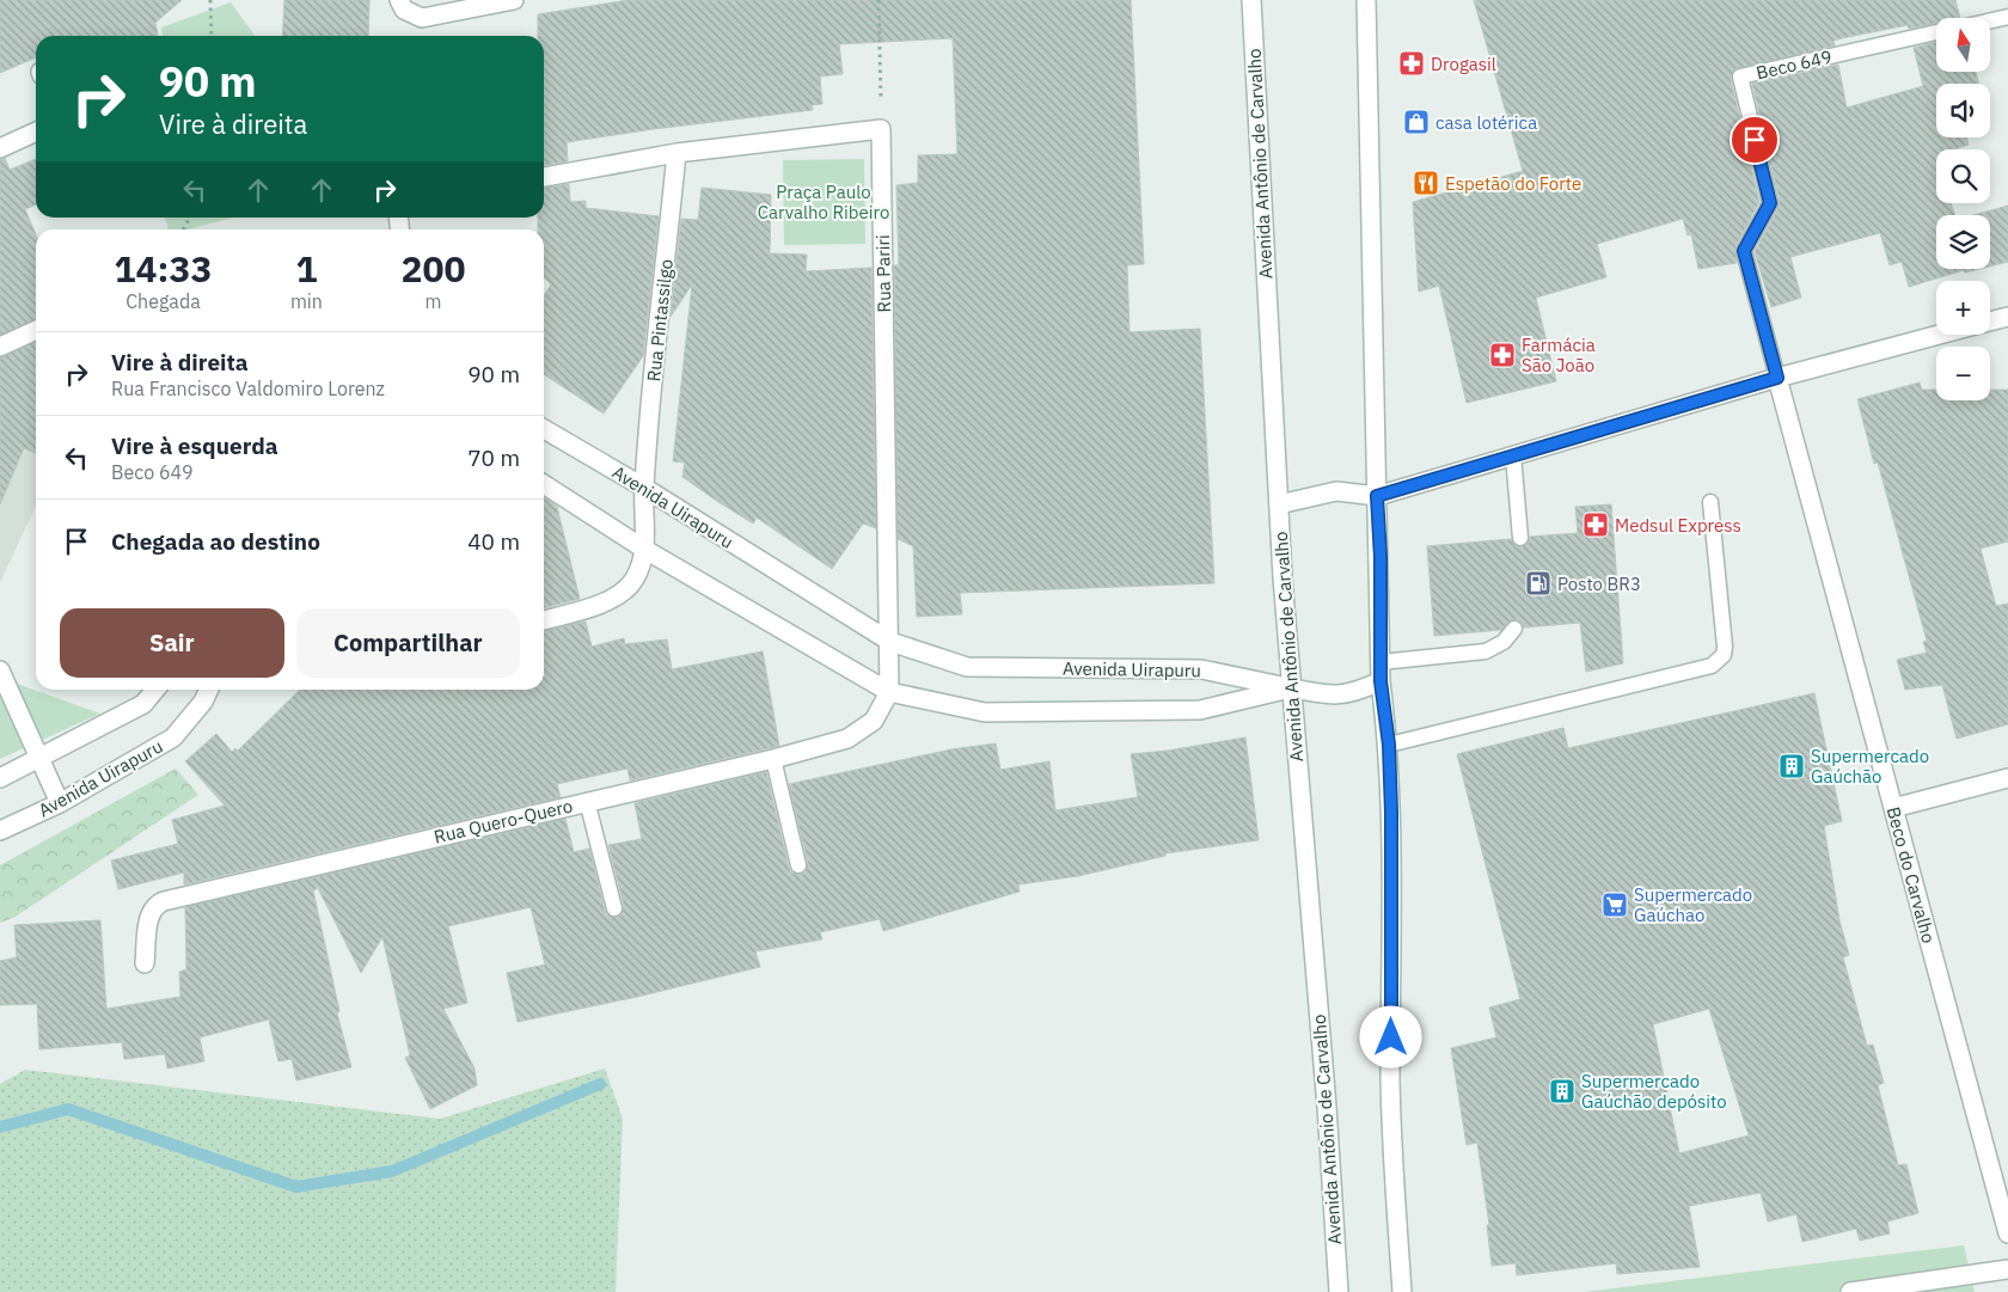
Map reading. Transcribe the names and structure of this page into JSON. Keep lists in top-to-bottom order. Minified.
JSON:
{"streets":{"street":["Avenida Antônio de Carvalho","Rua Pariri","Rua Pintassilgo","Avenida Uirapuru","Rua Quero-Quero","Beco do Carvalho"],"lane":["Beco 649"]},"crossings":[["Beco 649","Beco do Carvalho"],["Avenida Antônio de Carvalho","Avenida Uirapuru"],["Rua Pariri","Avenida Uirapuru"],["Rua Pariri","Rua Quero-Quero"],["Rua Pintassilgo","Avenida Uirapuru"]],"parks":["Praça Paulo Carvalho Ribeiro"],"places":{"pharmacy":["Drogasil","Farmácia São João","Medsul Express"],"shop":["casa lotérica"],"restaurant":["Espetão do Forte"],"fuel station":["Posto BR3"],"building":["Supermercado Gaúchão","Supermercado Gaúchão depósito"],"supermarket":["Supermercado Gaúchao"]},"north":"top","page":{"map_buttons":["+","−"],"turn":["90 m","Vire à direita"],"eta":["14:33","Chegada","1","min","200","m"],"list":[{"name":"Vire à direita","note":"Rua Francisco Valdomiro Lorenz","value":"90 m"},{"name":"Vire à esquerda","note":"Beco 649","value":"70 m"},{"name":"Chegada ao destino","value":"40 m"}],"buttons":["Sair","Compartilhar"]}}
